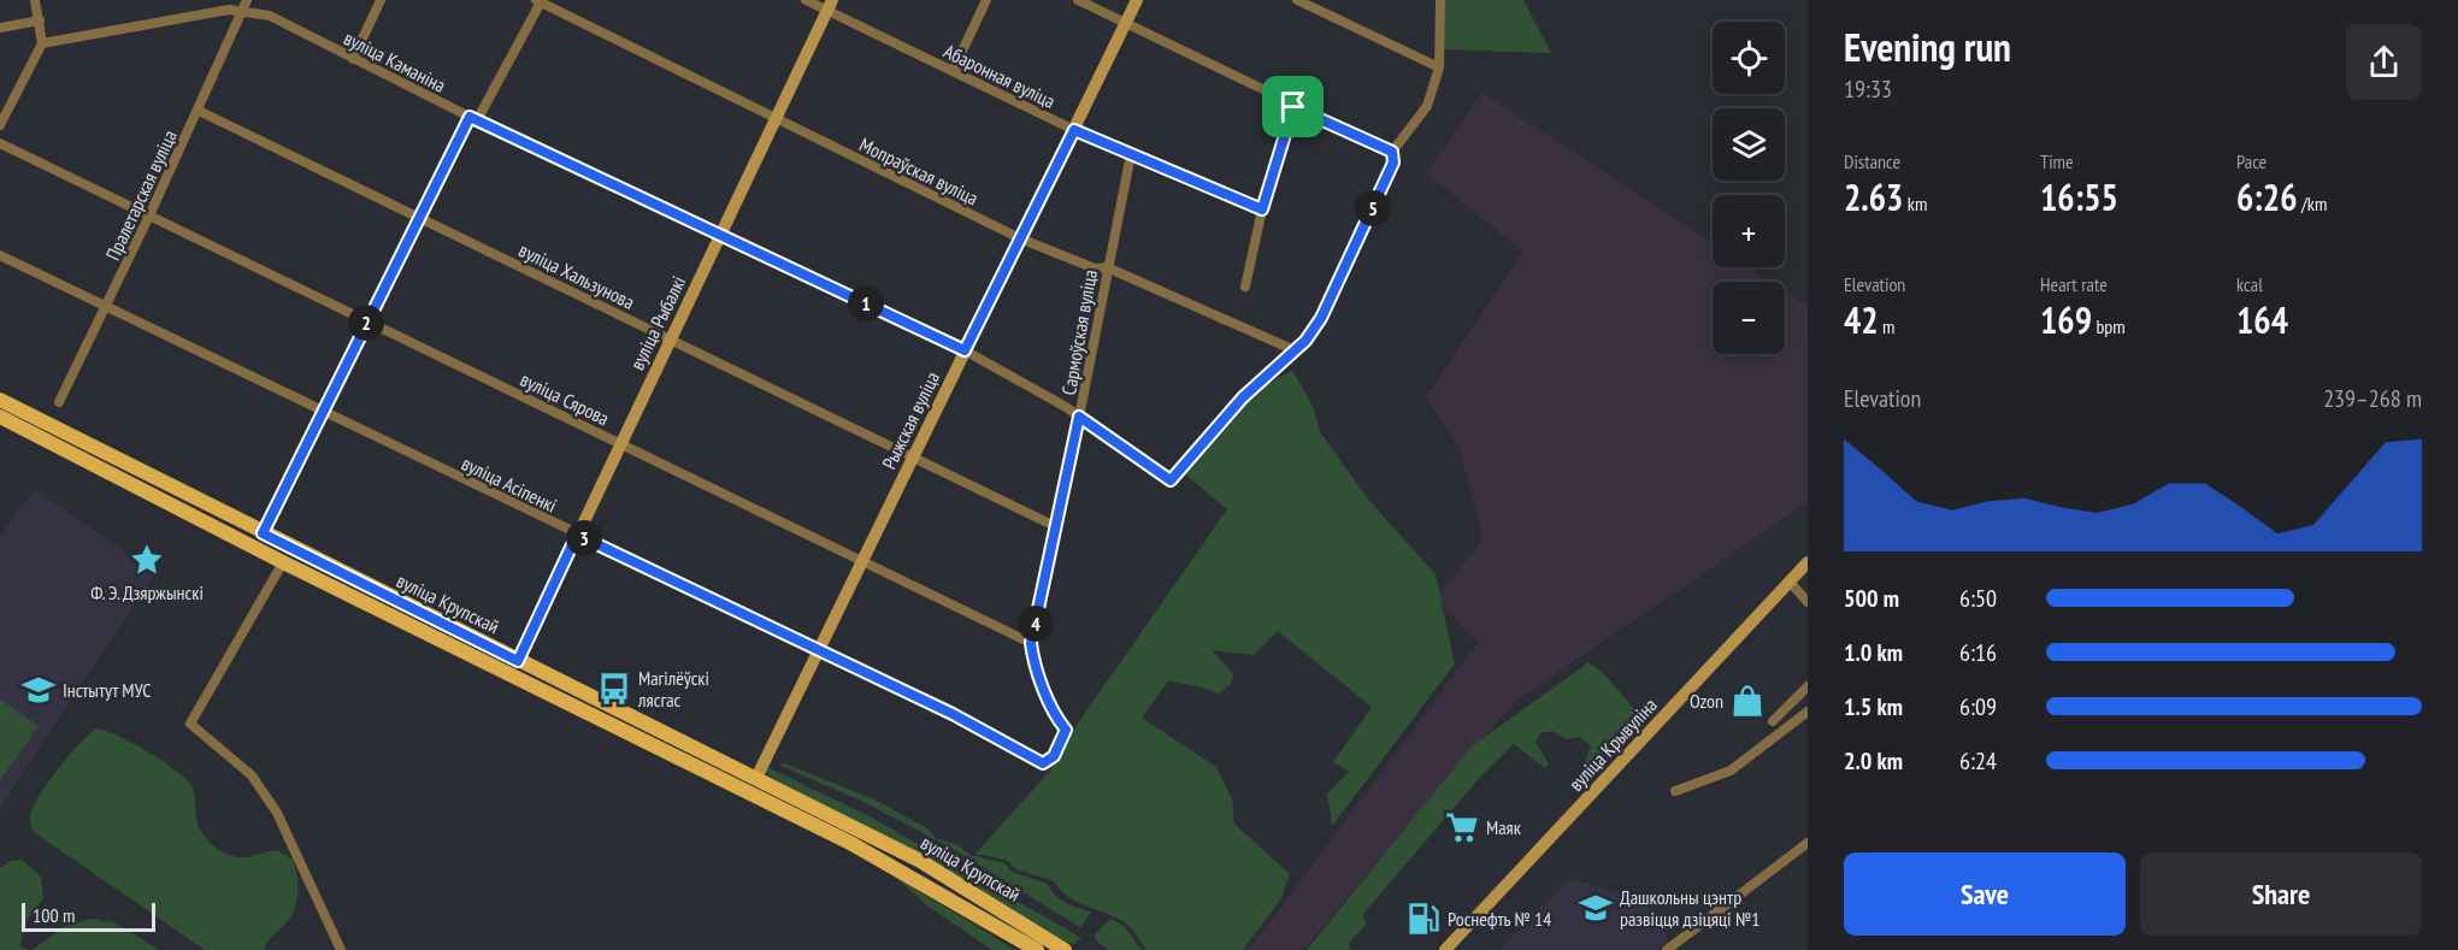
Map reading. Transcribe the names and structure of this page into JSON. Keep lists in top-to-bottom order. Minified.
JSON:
{"streets":{"main road":["вуліца Крупскай"],"street":["вуліца Каманіна","Абаронная вуліца","Мопраўская вуліца","Пралетарская вуліца","вуліца Хальзунова","вуліца Рыбалкі","Сармоўская вуліца","вуліца Сярова","Рыжская вуліца","вуліца Асіпенкі","вуліца Крывуліна"]},"crossings":[["вуліца Каманіна","Мопраўская вуліца"],["вуліца Каманіна","Пралетарская вуліца"],["вуліца Каманіна","вуліца Рыбалкі"],["вуліца Каманіна","Сармоўская вуліца"],["вуліца Каманіна","Рыжская вуліца"],["Абаронная вуліца","вуліца Рыбалкі"],["Абаронная вуліца","Сармоўская вуліца"],["Абаронная вуліца","Рыжская вуліца"],["Мопраўская вуліца","вуліца Рыбалкі"],["Мопраўская вуліца","Сармоўская вуліца"],["Мопраўская вуліца","Рыжская вуліца"],["Пралетарская вуліца","вуліца Хальзунова"],["Пралетарская вуліца","вуліца Сярова"],["Пралетарская вуліца","вуліца Асіпенкі"],["вуліца Хальзунова","вуліца Рыбалкі"],["вуліца Хальзунова","Сармоўская вуліца"],["вуліца Хальзунова","Рыжская вуліца"],["вуліца Рыбалкі","вуліца Сярова"],["вуліца Рыбалкі","вуліца Асіпенкі"],["вуліца Рыбалкі","вуліца Крупскай"],["Сармоўская вуліца","вуліца Сярова"],["Сармоўская вуліца","вуліца Асіпенкі"],["вуліца Сярова","Рыжская вуліца"],["вуліца Сярова","вуліца Асіпенкі"],["Рыжская вуліца","вуліца Асіпенкі"],["Рыжская вуліца","вуліца Крупскай"]],"places":{"place":["Ф. Э. Дзяржынскі"],"bus stop":["Магілёўскі лясгас"],"school or university":["Інстытут МУС","Дашкольны цэнтр развіцця дзіцяці №1"],"shop":["Ozon"],"supermarket":["Маяк"],"fuel station":["Роснефть № 14"]},"scale_bar":"100 m","page":{"heading":["Evening run","19:33"],"map_buttons":["+","−"],"stats":[["Distance","2.63 km"],["Time","16:55"],["Pace","6:26 /km"],["Elevation","42 m"],["Heart rate","169 bpm"],["kcal","164"]],"pins":["5","1","2","3","4"],"chart":["Elevation","239–268 m"],"list":[{"name":"500 m","note":"6:50"},{"name":"1.0 km","note":"6:16"},{"name":"1.5 km","note":"6:09"},{"name":"2.0 km","note":"6:24"}],"buttons":["Save","Share"],"scale":"100 m"}}
